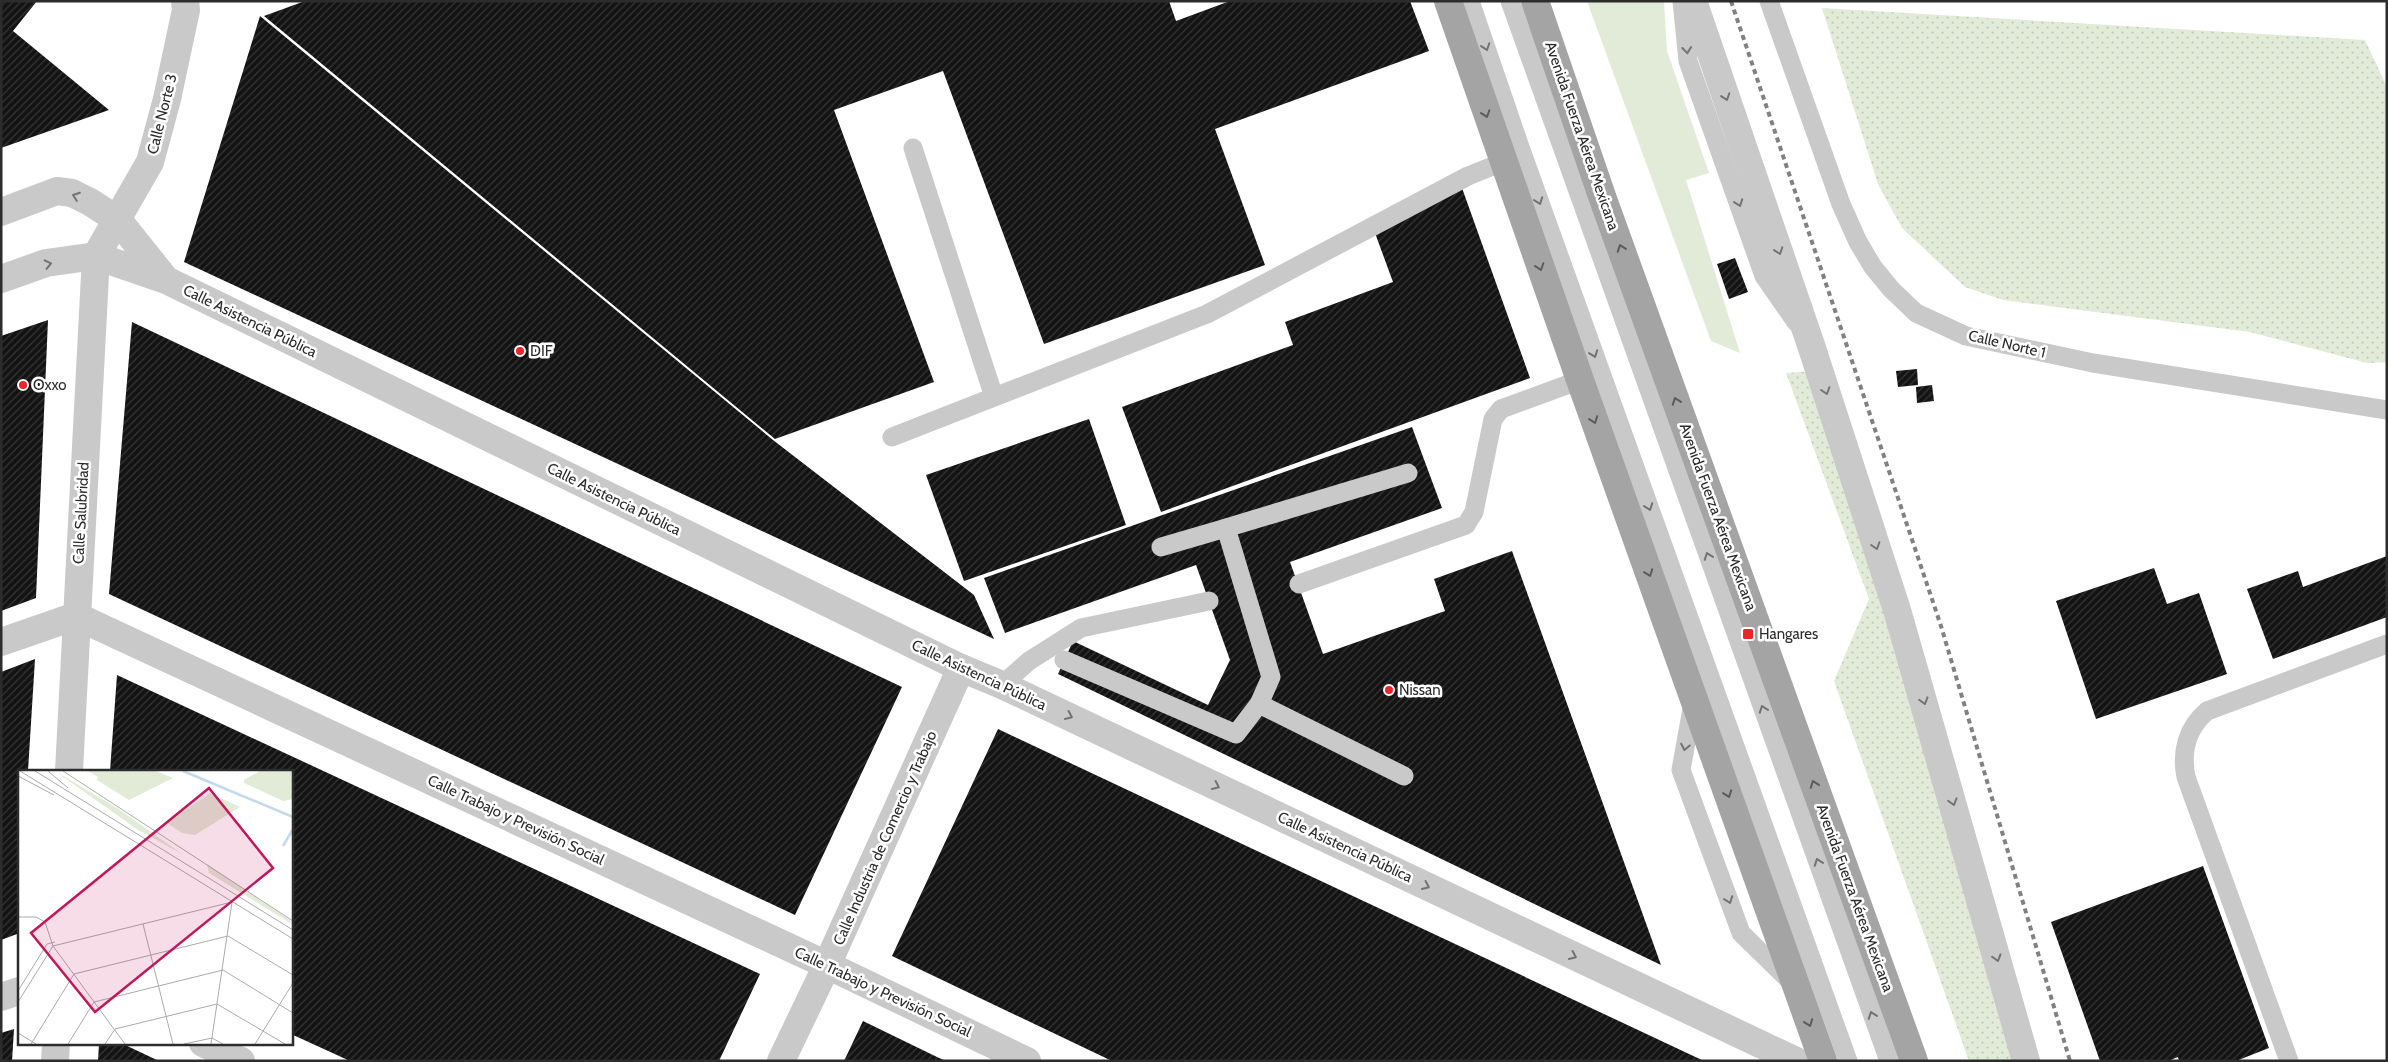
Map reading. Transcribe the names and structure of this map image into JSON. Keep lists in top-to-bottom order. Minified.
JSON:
{"streets":{"main road":["Avenida Fuerza Aérea Mexicana"],"street":["Calle Norte 3","Calle Asistencia Pública","Calle Salubridad","Calle Trabajo y Previsión Social","Calle Industria de Comercio y Trabajo"],"lane":["Calle Norte 1"]},"crossings":[["Calle Norte 3","Calle Asistencia Pública"],["Calle Norte 3","Calle Salubridad"],["Calle Asistencia Pública","Calle Salubridad"],["Calle Asistencia Pública","Calle Industria de Comercio y Trabajo"],["Calle Salubridad","Calle Trabajo y Previsión Social"],["Calle Trabajo y Previsión Social","Calle Industria de Comercio y Trabajo"]],"places":{"other":["DIF","Oxxo","Nissan"],"transit":["Hangares"]}}
